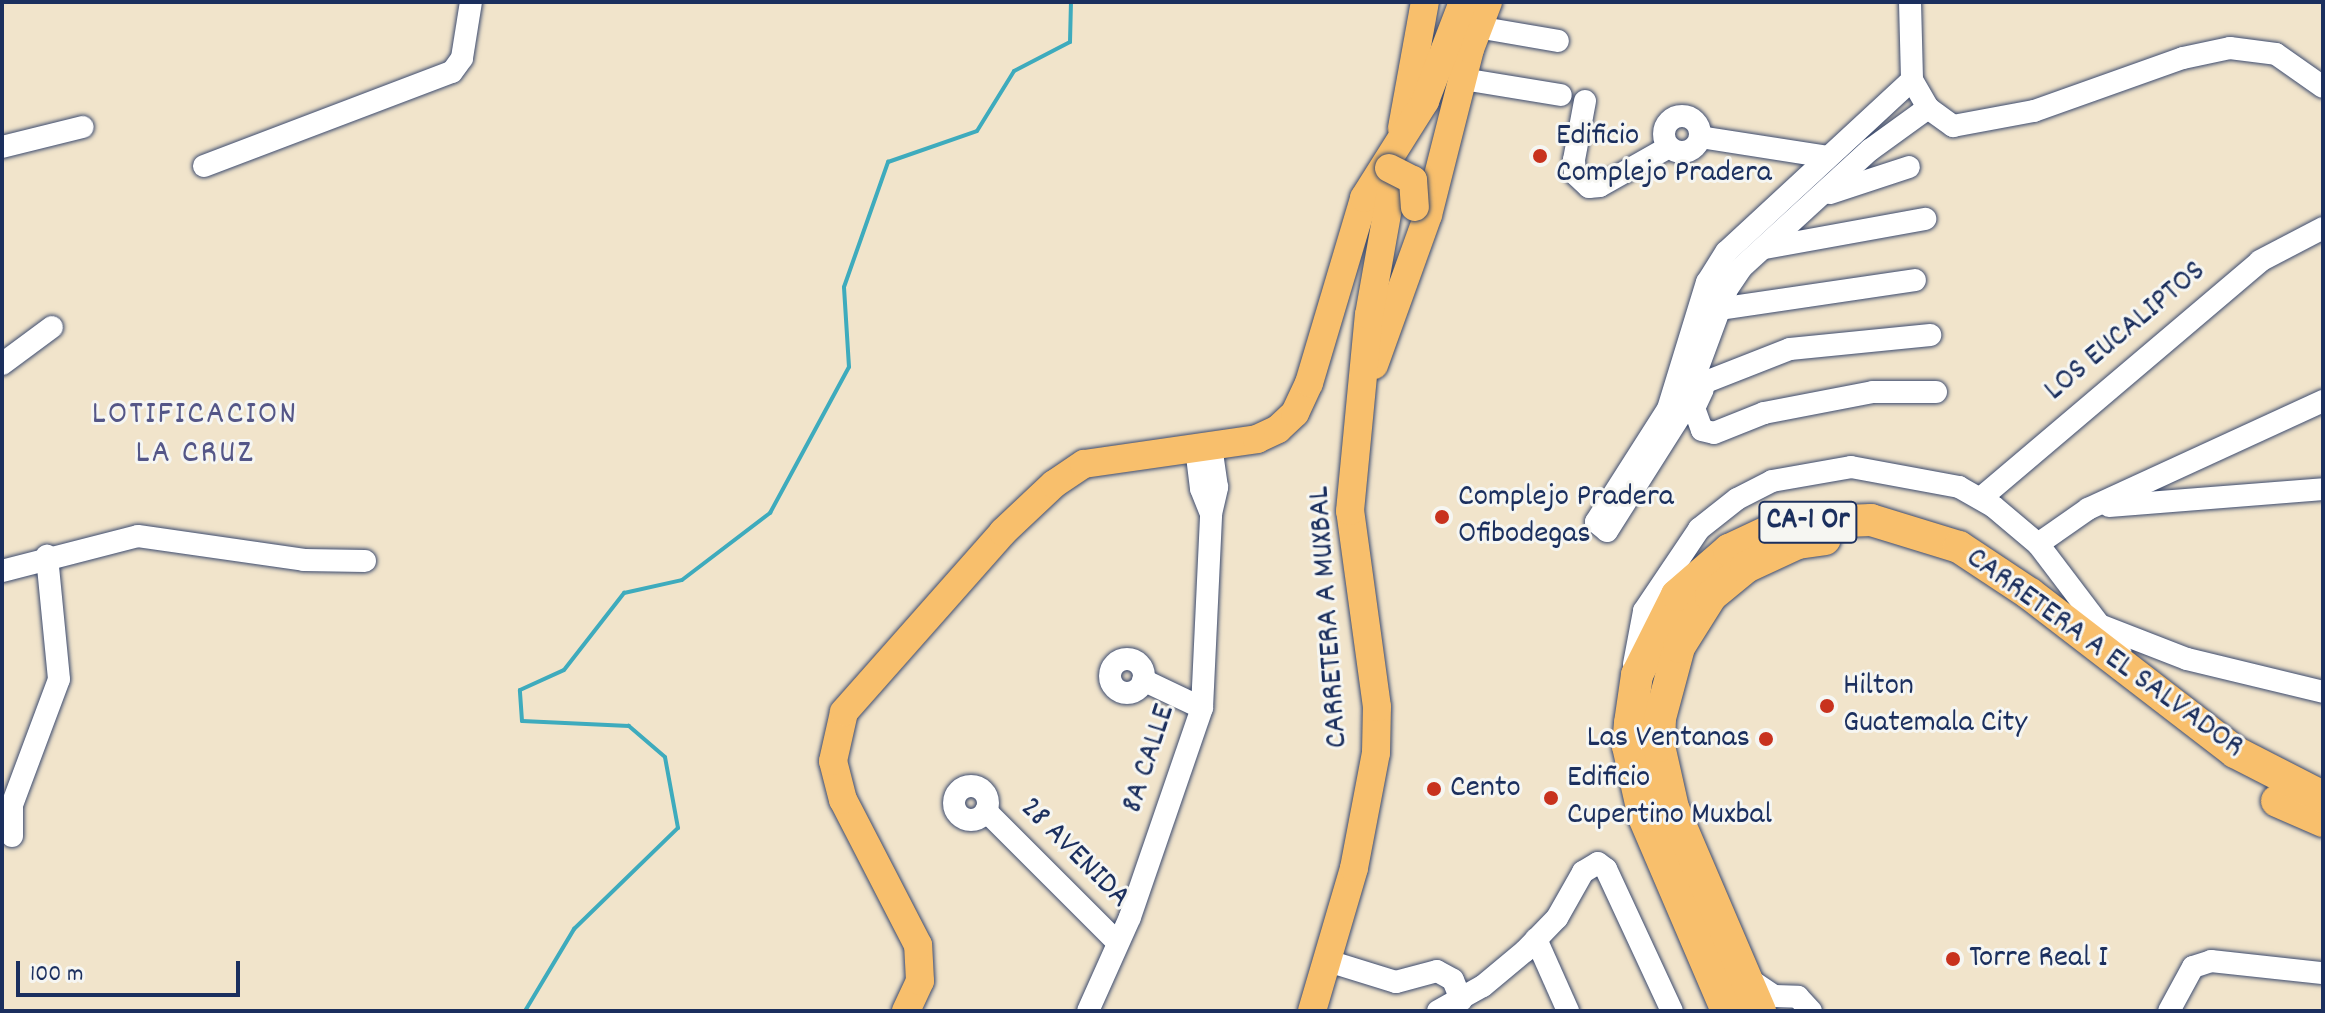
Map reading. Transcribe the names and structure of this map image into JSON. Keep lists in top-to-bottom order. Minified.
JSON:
{"streets":{"highway":["CA-1 Or","CARRETERA A EL SALVADOR"],"main road":["CARRETERA A MUXBAL"],"street":["LOS EUCALIPTOS","8A CALLE","28 AVENIDA"]},"crossings":[["8A CALLE","28 AVENIDA"]],"districts":["LOTIFICACION LA CRUZ"],"places":["Edificio Complejo Pradera","Complejo Pradera Ofibodegas","Hilton Guatemala City","Las Ventanas","Cento","Edificio Cupertino Muxbal","Torre Real I"],"scale_bar":"100 m"}
